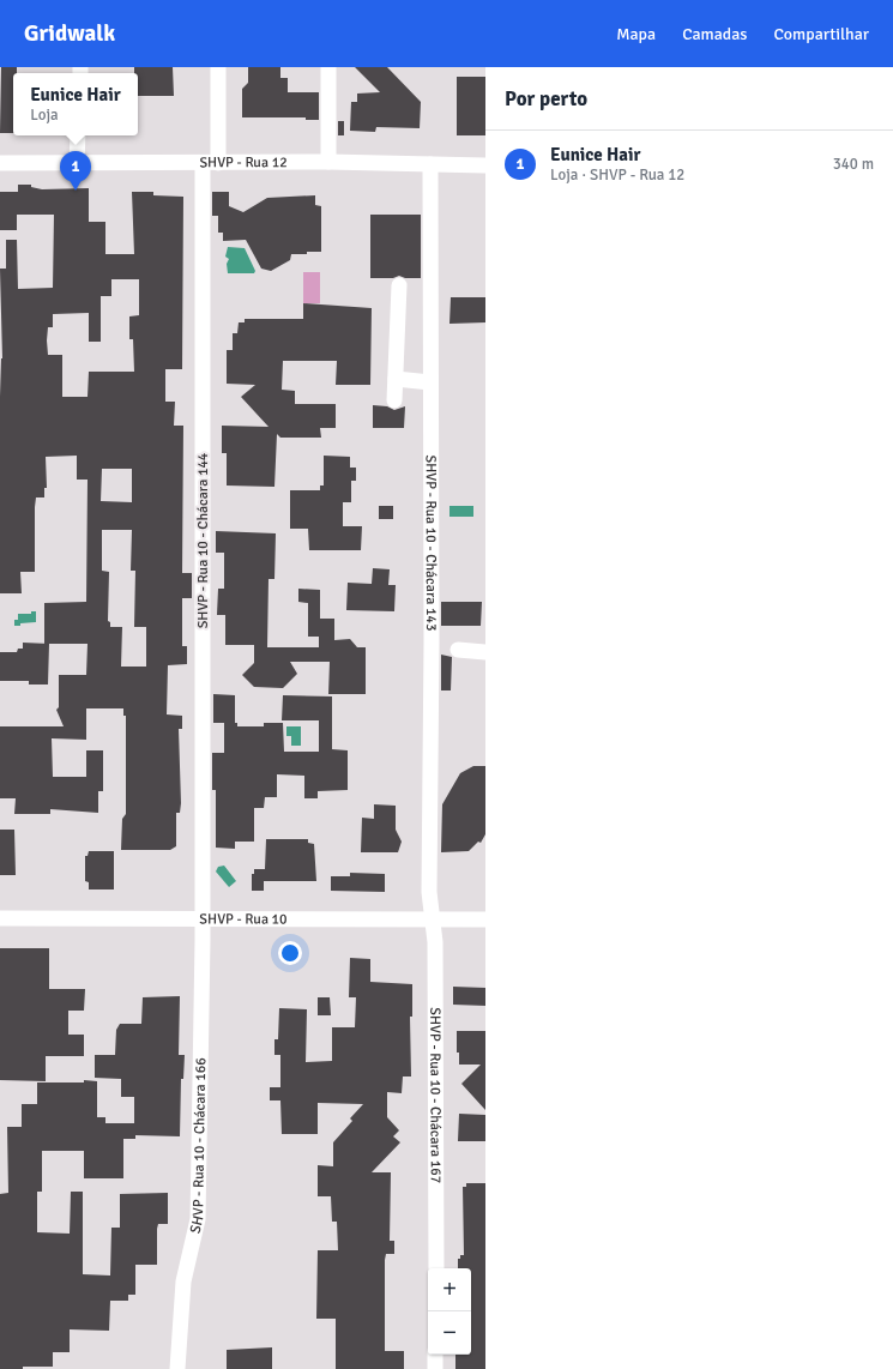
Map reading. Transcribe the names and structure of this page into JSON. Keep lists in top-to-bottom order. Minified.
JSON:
{"streets":{"street":["SHVP - Rua 12","SHVP - Rua 10 - Chácara 144","SHVP - Rua 10 - Chácara 143","SHVP - Rua 10","SHVP - Rua 10 - Chácara 167","SHVP - Rua 10 - Chácara 166"]},"crossings":[["SHVP - Rua 12","SHVP - Rua 10 - Chácara 144"],["SHVP - Rua 12","SHVP - Rua 10 - Chácara 143"],["SHVP - Rua 10 - Chácara 144","SHVP - Rua 10"],["SHVP - Rua 10 - Chácara 144","SHVP - Rua 10 - Chácara 166"],["SHVP - Rua 10 - Chácara 143","SHVP - Rua 10"],["SHVP - Rua 10 - Chácara 143","SHVP - Rua 10 - Chácara 167"],["SHVP - Rua 10","SHVP - Rua 10 - Chácara 167"],["SHVP - Rua 10","SHVP - Rua 10 - Chácara 166"]],"page":{"header":"Gridwalk","nav":["Mapa","Camadas","Compartilhar"],"heading":"Por perto","popup":["Eunice Hair","Loja"],"list":[{"mark":"1","name":"Eunice Hair","note":"Loja · SHVP - Rua 12","value":"340 m"}],"pins":"1","map_buttons":["+","−"]}}
